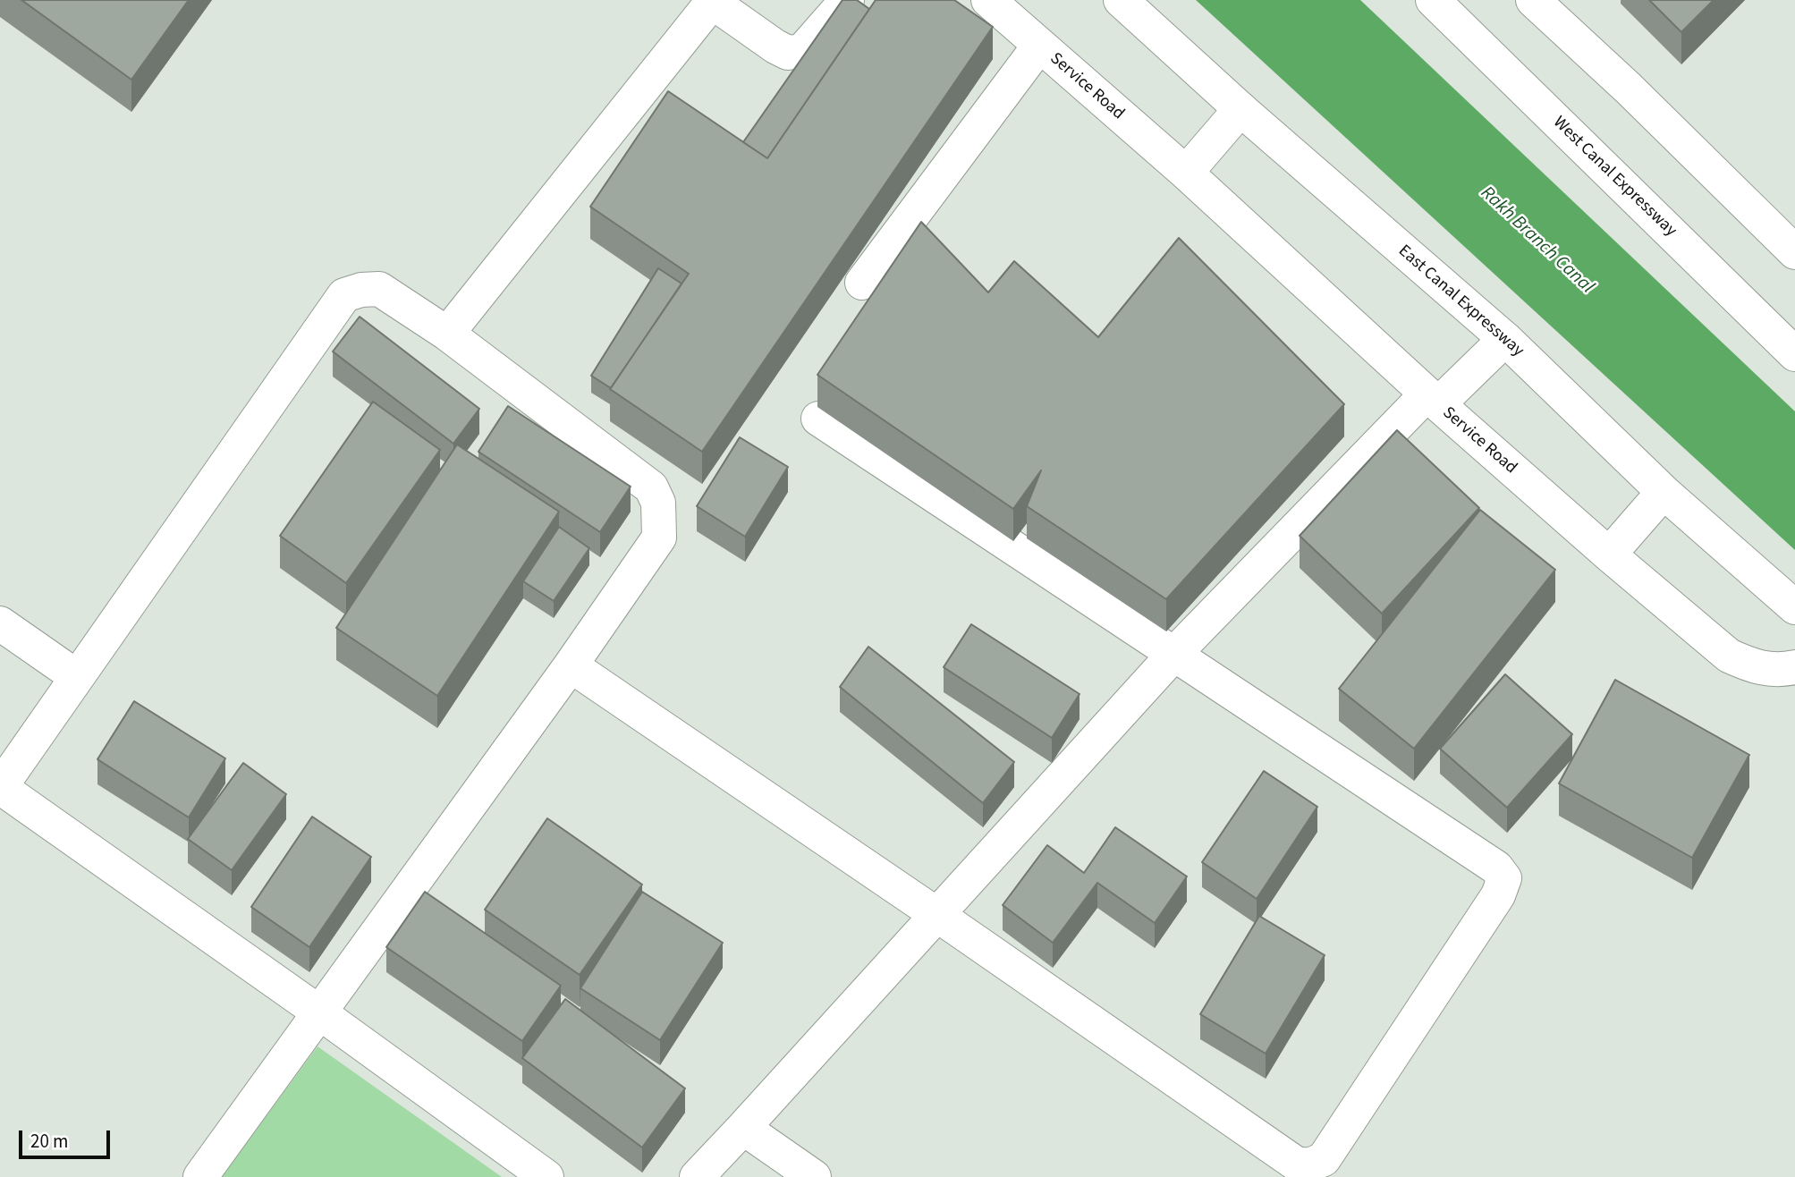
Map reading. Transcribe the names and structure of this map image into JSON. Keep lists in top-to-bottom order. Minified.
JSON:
{"streets":{"street":["Service Road","West Canal Expressway","East Canal Expressway"]},"water":["Rakh Branch Canal"],"scale_bar":"20 m"}
